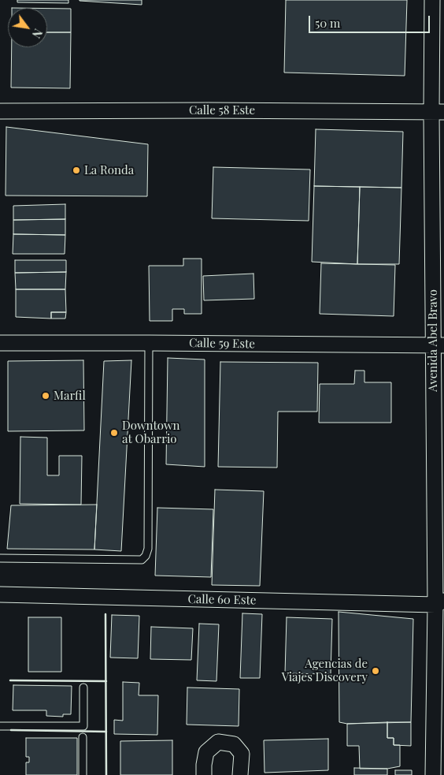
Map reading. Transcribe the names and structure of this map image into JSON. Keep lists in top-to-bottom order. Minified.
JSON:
{"streets":{"street":["Calle 58 Este","Avenida Abel Bravo","Calle 59 Este","Calle 60 Este"]},"crossings":[["Calle 58 Este","Avenida Abel Bravo"],["Avenida Abel Bravo","Calle 59 Este"],["Avenida Abel Bravo","Calle 60 Este"]],"places":["La Ronda","Marfil","Downtown at Obarrio","Agencias de Viajes Discovery"],"scale_bar":"50 m","north":"bottom right"}
